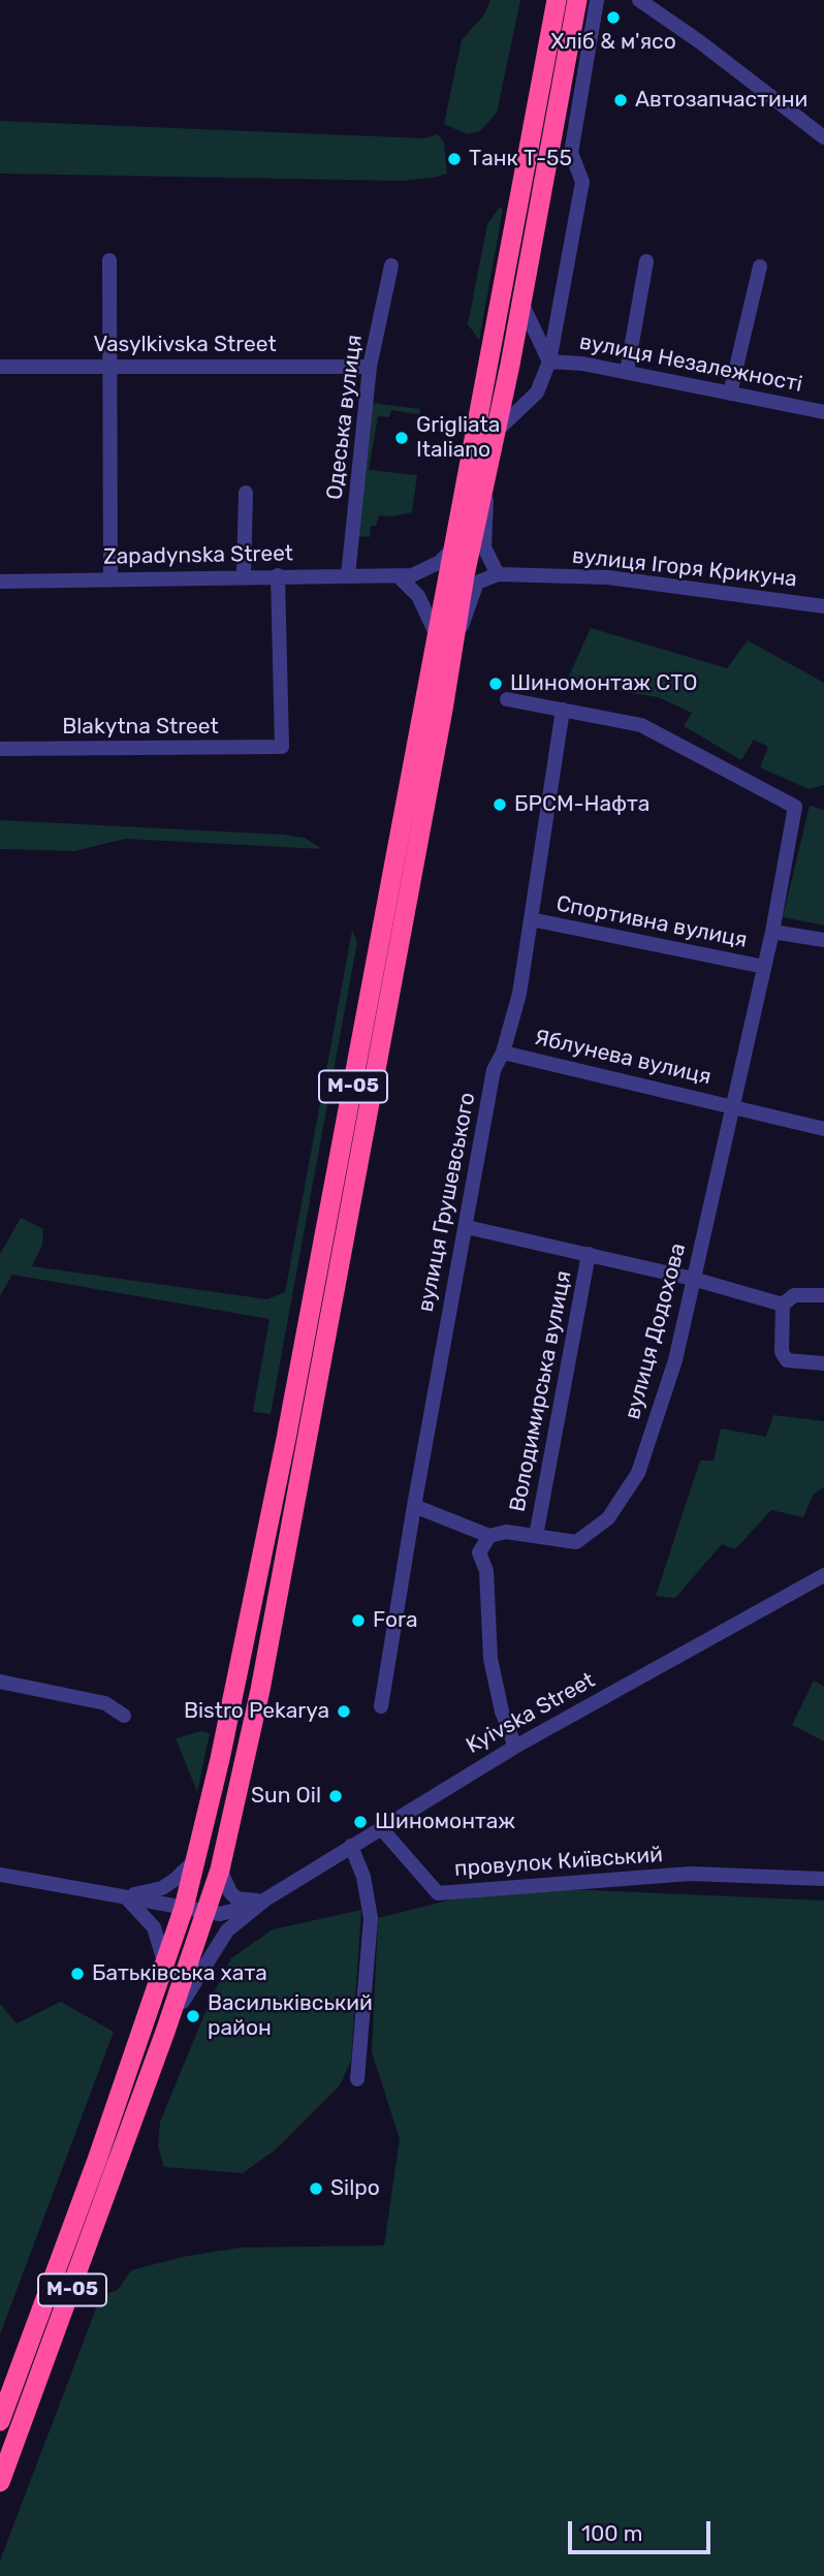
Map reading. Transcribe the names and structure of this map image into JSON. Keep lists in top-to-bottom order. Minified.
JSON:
{"streets":{"highway":["М-05"],"street":["Vasylkivska Street","вулиця Незалежності","Одеська вулиця","Zapadynska Street","вулиця Ігоря Крикуна","Blakytna Street","Спортивна вулиця","Яблунева вулиця","вулиця Грушевського","вулиця Додохова","Володимирська вулиця","Kyivska Street","провулок Київський"]},"crossings":[["Vasylkivska Street","Одеська вулиця"],["Одеська вулиця","Zapadynska Street"],["Zapadynska Street","Blakytna Street"],["Zapadynska Street","М-05"],["Спортивна вулиця","вулиця Грушевського"],["Спортивна вулиця","вулиця Додохова"],["Яблунева вулиця","вулиця Грушевського"],["Яблунева вулиця","вулиця Додохова"],["вулиця Грушевського","вулиця Додохова"],["вулиця Додохова","Володимирська вулиця"],["Kyivska Street","провулок Київський"]],"places":["Хліб & м'ясо","Автозапчастини","Танк Т-55","Grigliata Italiano","Шиномонтаж СТО","БРСМ-Нафта","Fora","Bistro Pekarya","Sun Oil","Шиномонтаж","Батьківська хата","Васильківський район","Silpo"],"scale_bar":"100 m"}
